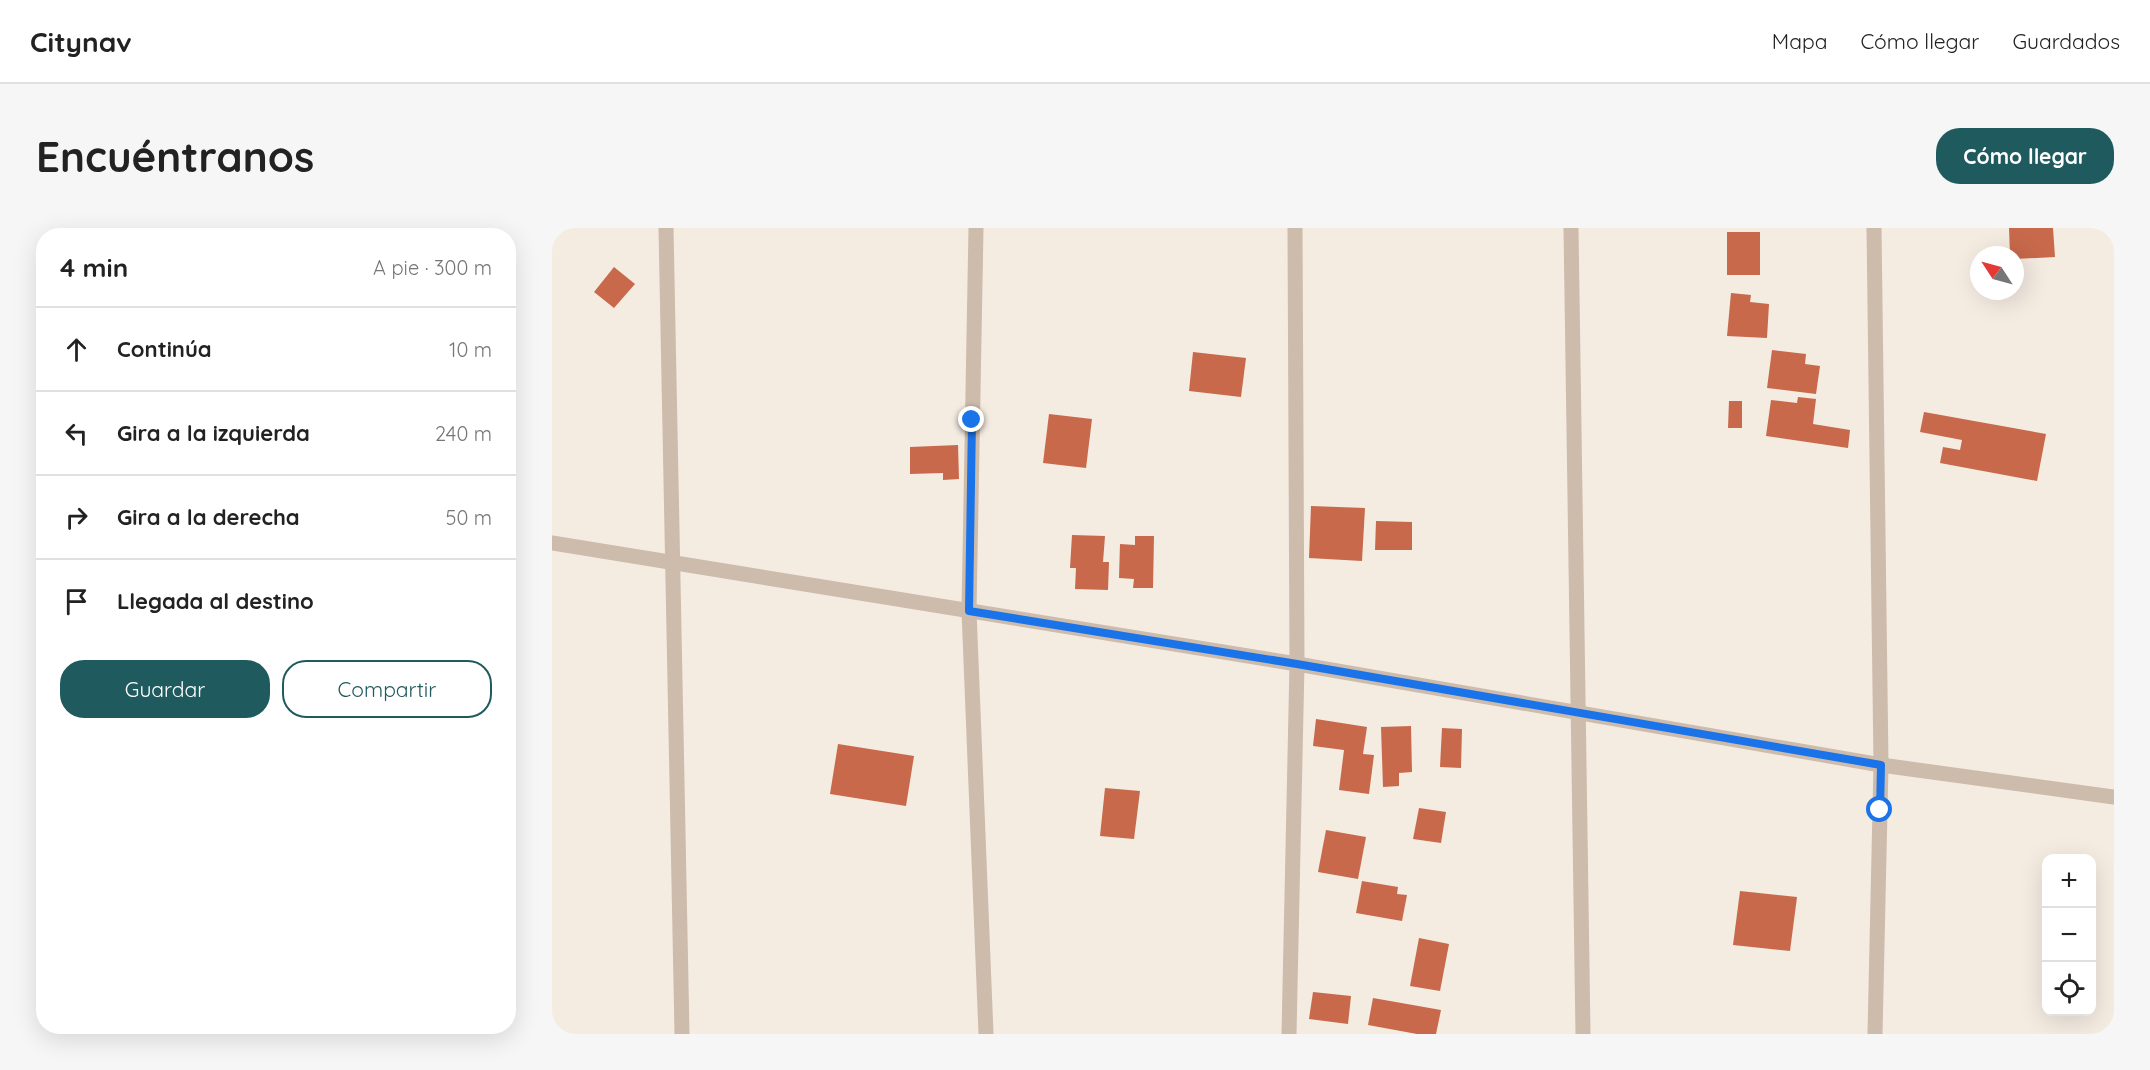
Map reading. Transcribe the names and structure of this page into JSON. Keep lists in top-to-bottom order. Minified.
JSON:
{"north":"top left","page":{"header":"Citynav","nav":["Mapa","Cómo llegar","Guardados"],"buttons":["Cómo llegar",["Guardar","Compartir"]],"title":"Encuéntranos","heading":["4 min","A pie · 300 m"],"list":[["Continúa","10 m"],["Gira a la izquierda","240 m"],["Gira a la derecha","50 m"],"Llegada al destino"],"map_buttons":["+","−"]}}
